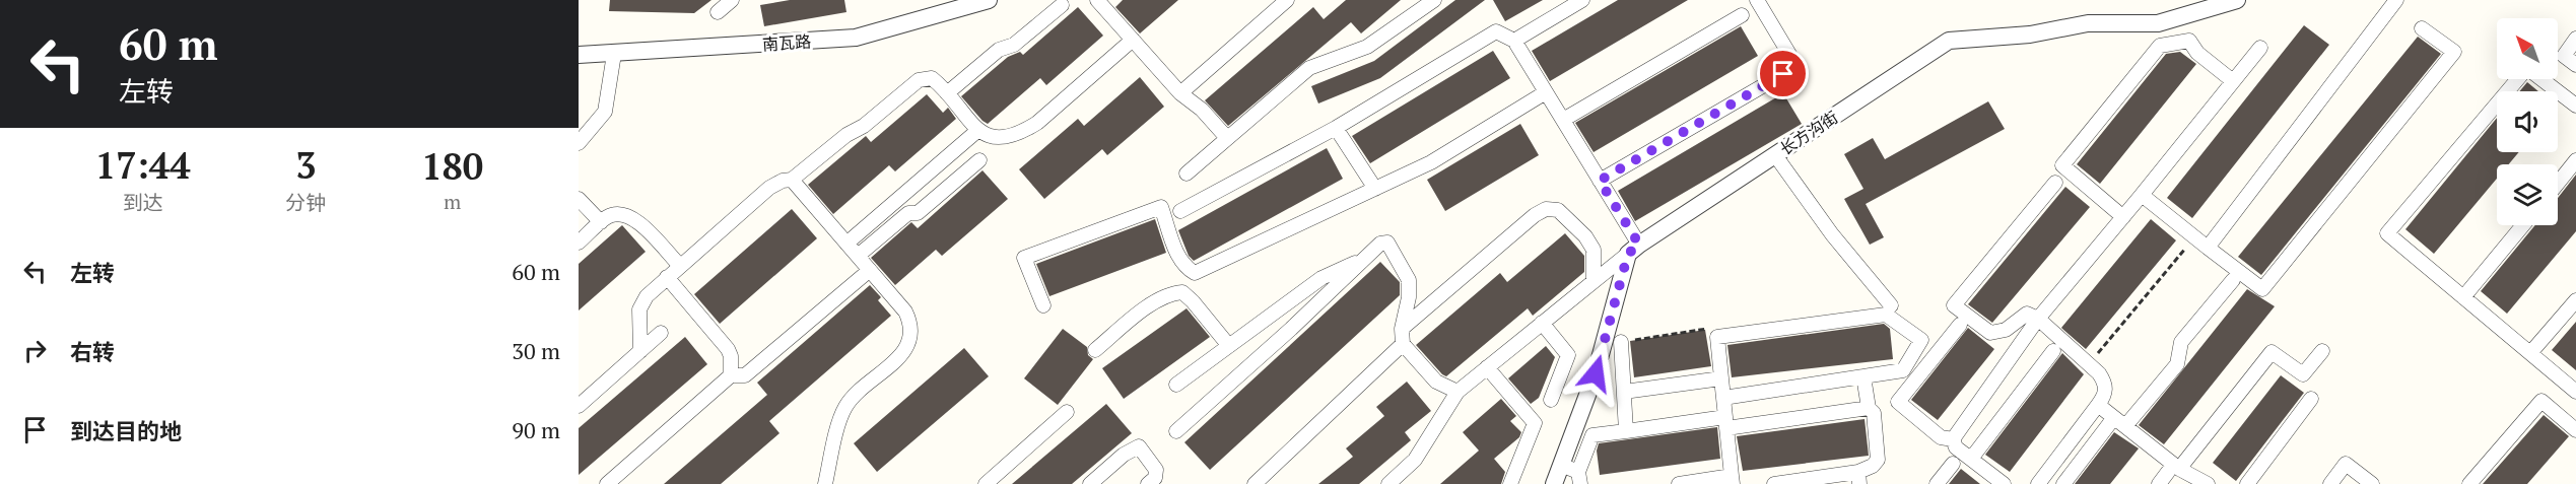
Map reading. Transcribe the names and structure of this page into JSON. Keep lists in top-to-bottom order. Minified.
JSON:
{"streets":{"street":["南瓦路","长方沟街"]},"north":"top left","page":{"turn":["60 m","左转"],"eta":["17:44","到达","3","分钟","180","m"],"list":[{"name":"左转","value":"60 m"},{"name":"右转","value":"30 m"},{"name":"到达目的地","value":"90 m"}]}}
